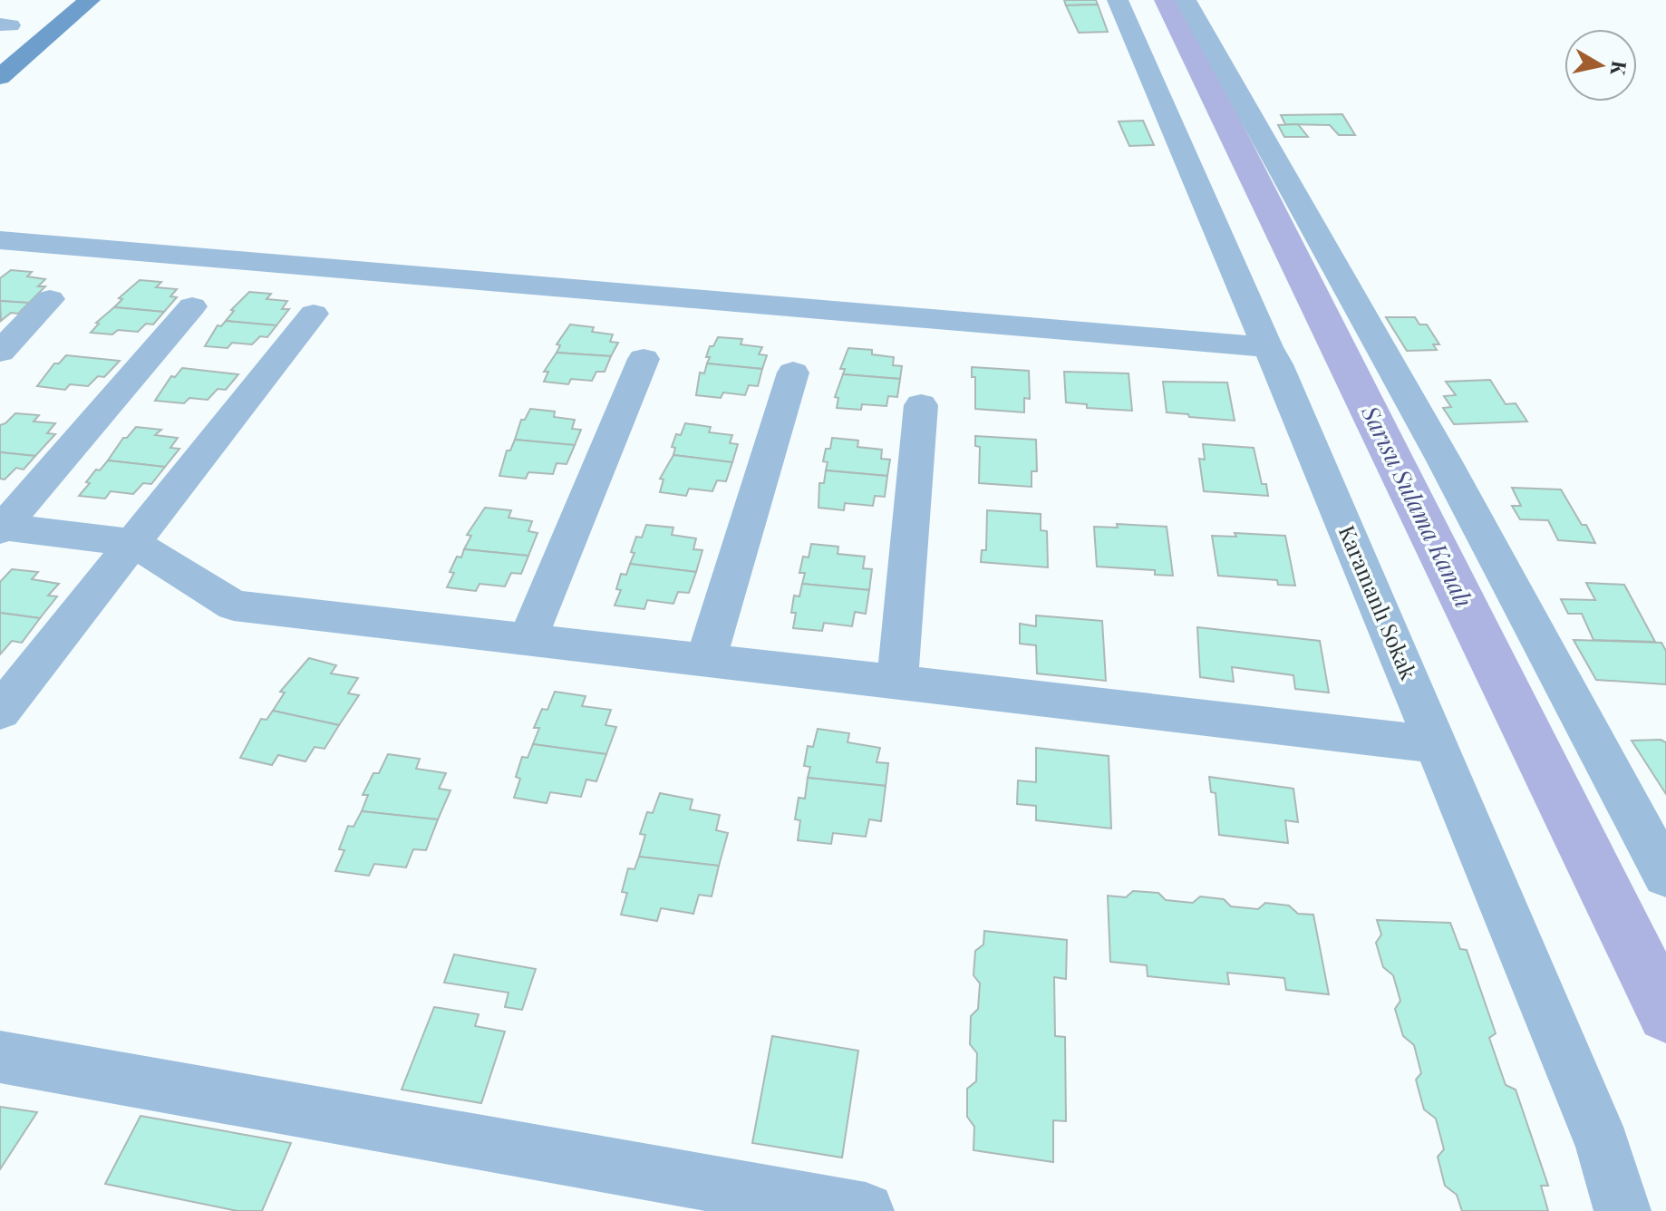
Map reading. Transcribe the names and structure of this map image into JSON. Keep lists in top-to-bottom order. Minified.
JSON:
{"streets":{"street":["Karamanlı Sokak"]},"water":["Sarısu Sulama Kanalı"],"north":"right"}
